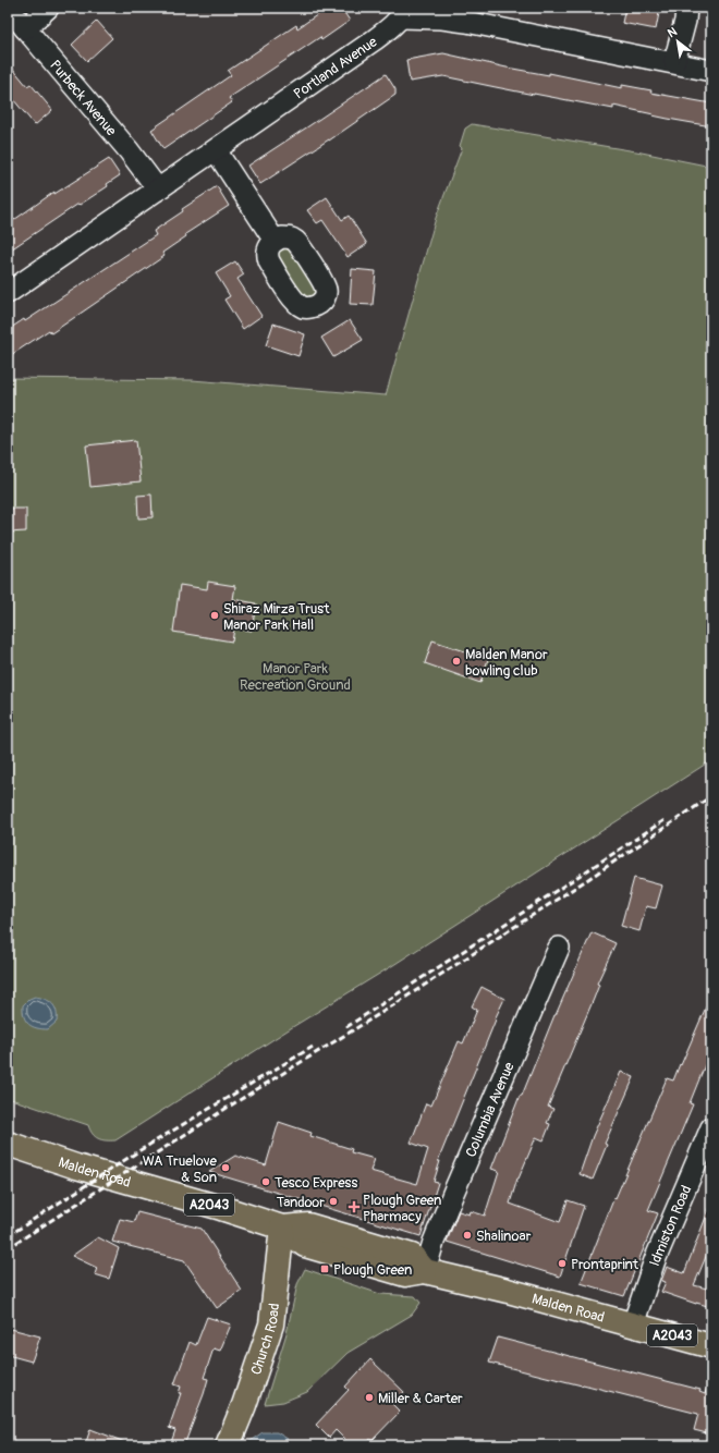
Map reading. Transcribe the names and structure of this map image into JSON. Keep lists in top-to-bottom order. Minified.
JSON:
{"streets":{"main road":["Malden Road","A2043","Church Road"],"street":["Portland Avenue","Purbeck Avenue","Columbia Avenue","Idmiston Road"]},"crossings":[["Portland Avenue","Purbeck Avenue"],["Columbia Avenue","Malden Road"],["Malden Road","Idmiston Road"],["Malden Road","Church Road"]],"parks":["Manor Park Recreation Ground"],"places":{"other":["Shiraz Mirza Trust Manor Park Hall","Malden Manor bowling club","WA Truelove & Son","Tesco Express","Tandoor","Shalinoar","Prontaprint","Miller & Carter"],"health":["Plough Green Pharmacy"],"transit":["Plough Green"]},"north":"top left"}
